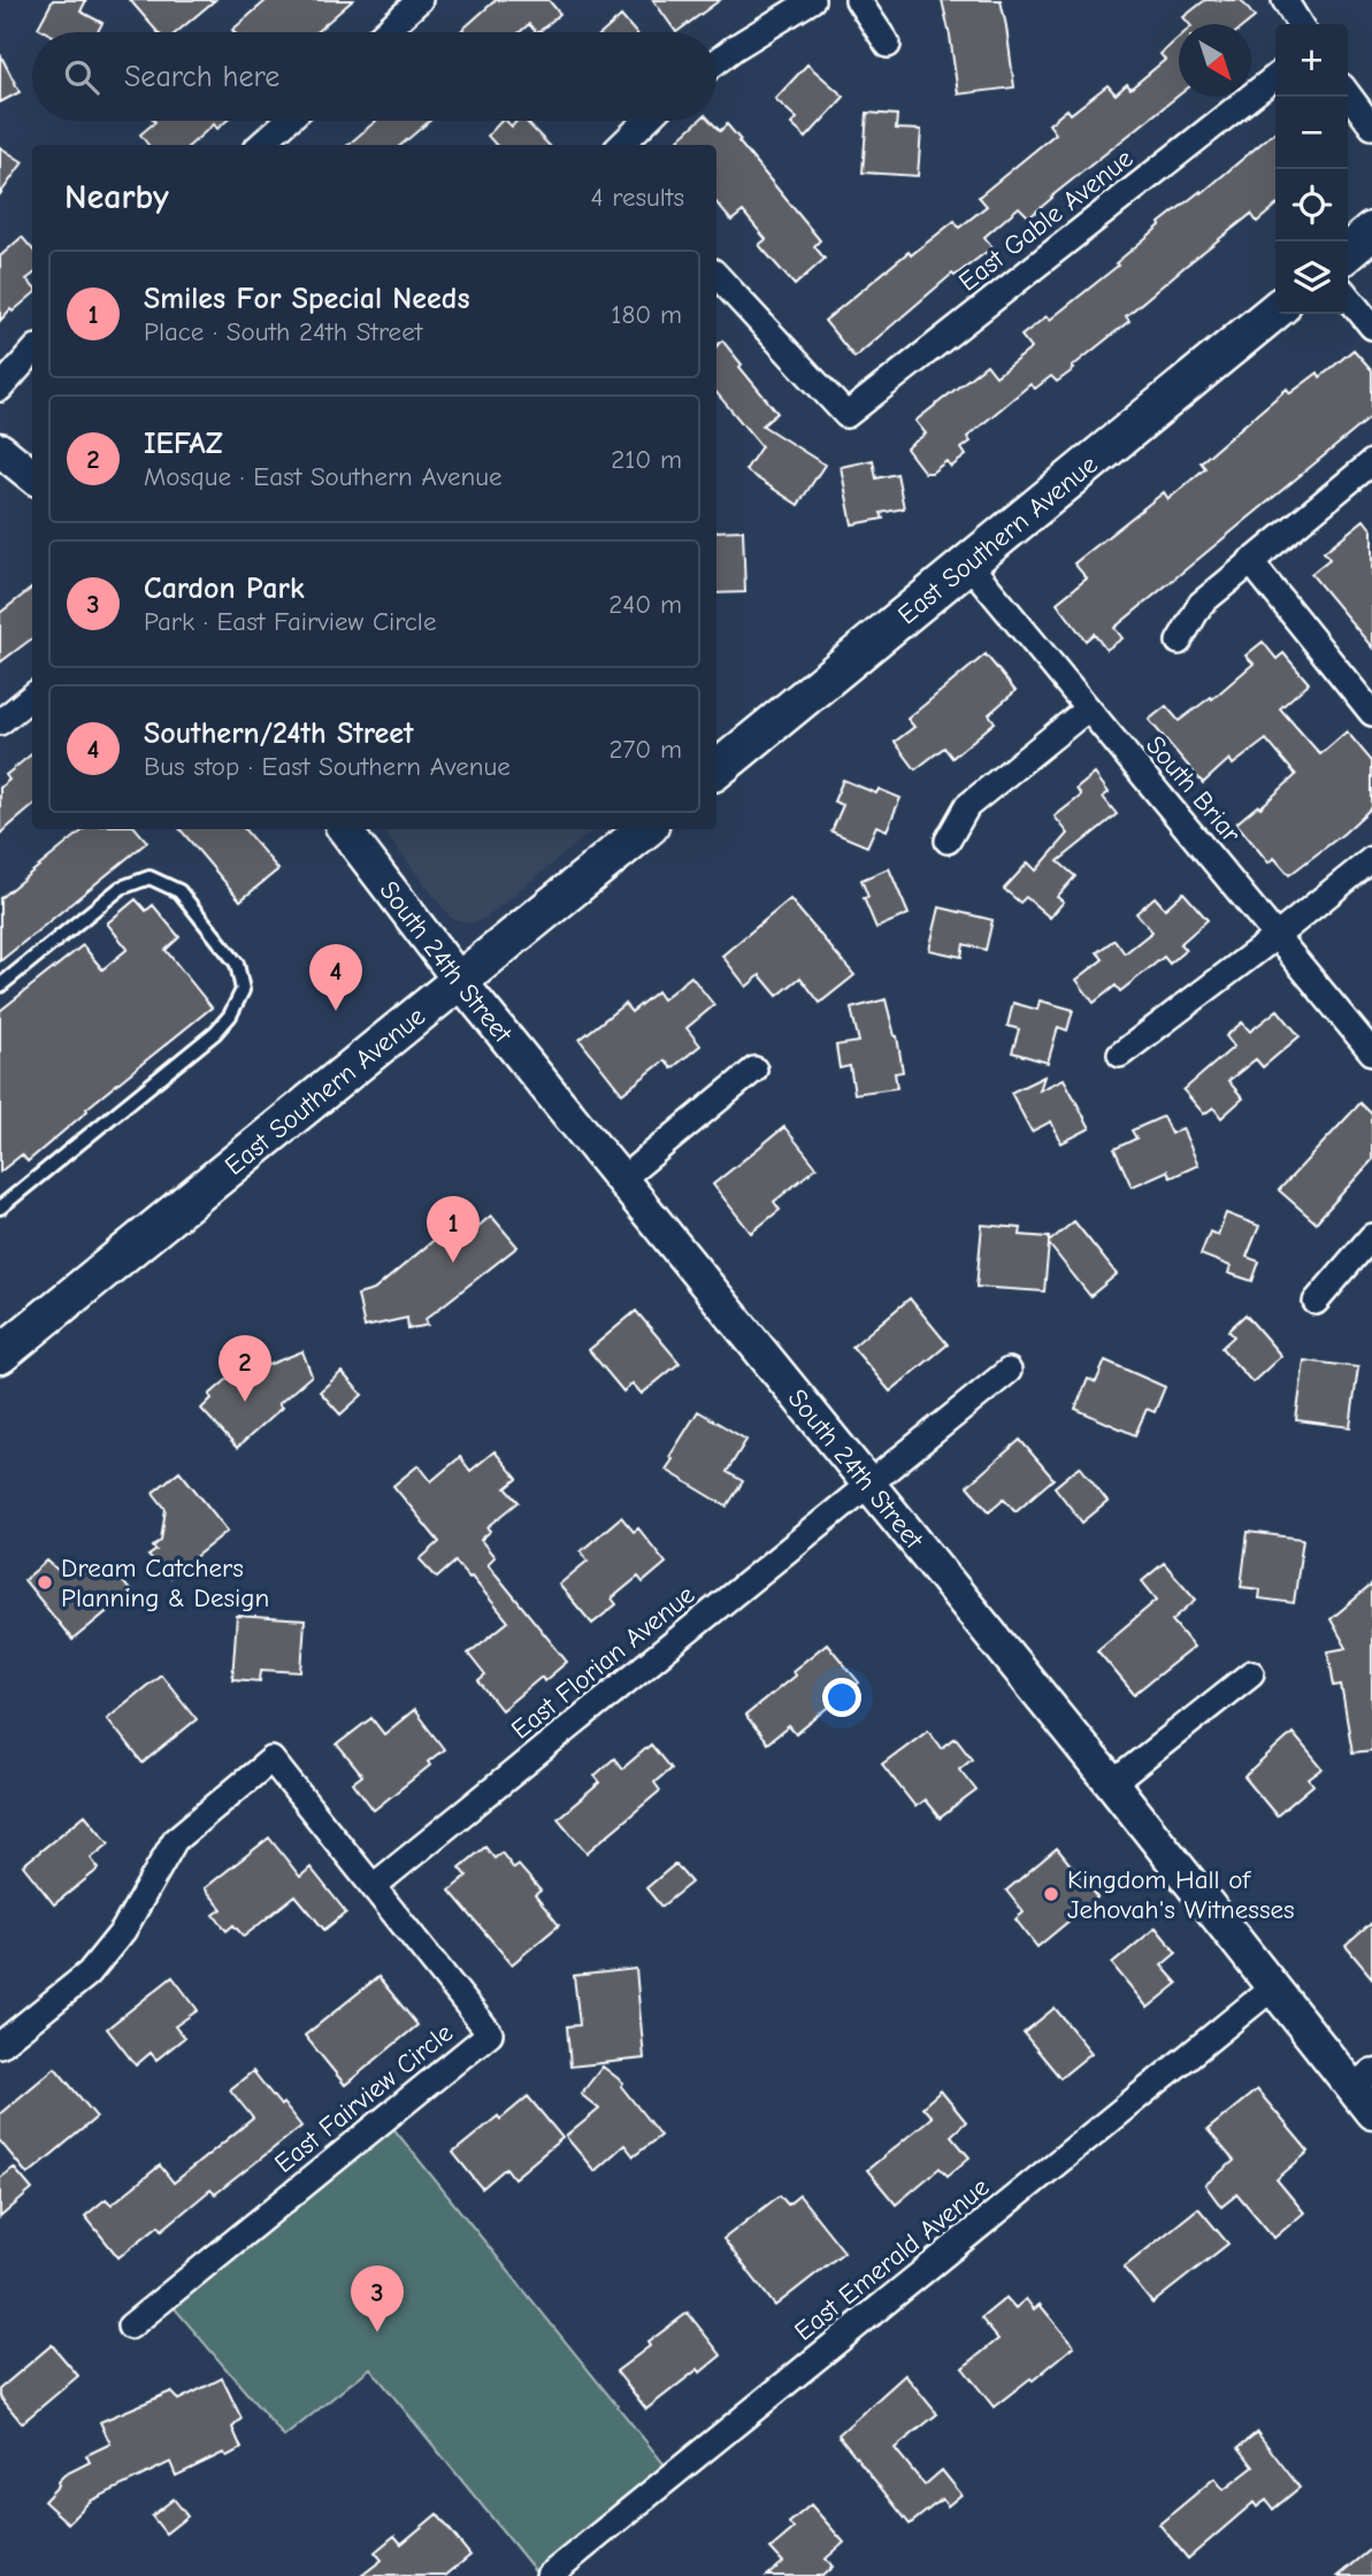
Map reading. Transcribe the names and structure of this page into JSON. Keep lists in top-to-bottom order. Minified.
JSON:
{"streets":{"main road":["East Southern Avenue"],"street":["East Gable Avenue","South Briar","South 24th Street","East Florian Avenue","East Fairview Circle","East Emerald Avenue"]},"crossings":[["East Southern Avenue","South Briar"],["East Southern Avenue","South 24th Street"],["South 24th Street","East Florian Avenue"],["South 24th Street","East Emerald Avenue"],["East Florian Avenue","East Fairview Circle"]],"places":["Dream Catchers Planning & Design","Kingdom Hall of Jehovah's Witnesses"],"north":"bottom right","page":{"map_buttons":["+","−"],"search":"Search here","heading":["Nearby","4 results"],"list":[{"mark":"1","name":"Smiles For Special Needs","note":"Place · South 24th Street","value":"180 m"},{"mark":"2","name":"IEFAZ","note":"Mosque · East Southern Avenue","value":"210 m"},{"mark":"3","name":"Cardon Park","note":"Park · East Fairview Circle","value":"240 m"},{"mark":"4","name":"Southern/24th Street","note":"Bus stop · East Southern Avenue","value":"270 m"}],"pins":["4","1","2","3"]}}
